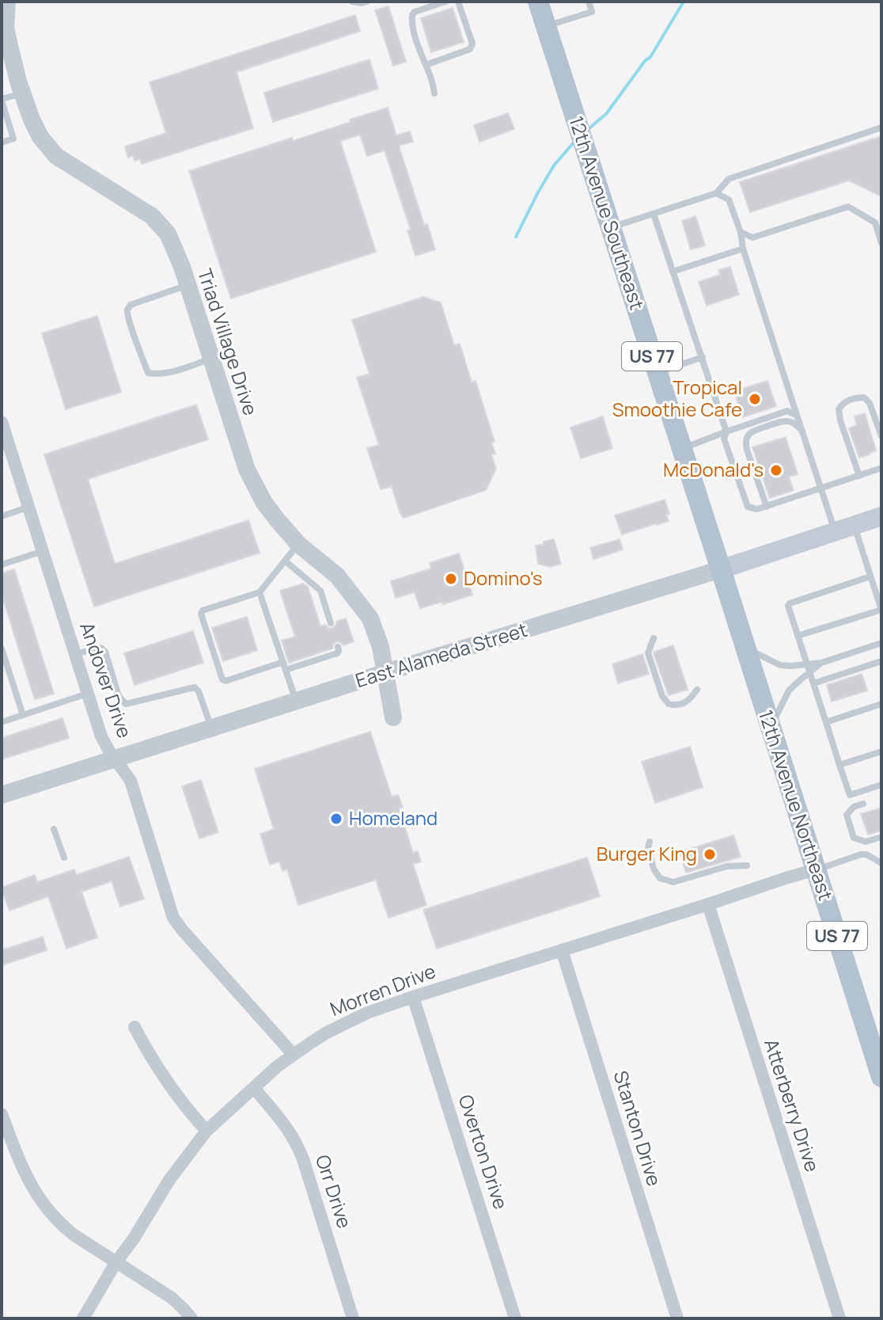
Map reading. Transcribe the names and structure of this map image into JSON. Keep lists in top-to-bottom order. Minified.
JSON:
{"streets":{"main road":["12th Avenue Southeast","US 77","East Alameda Street","12th Avenue Northeast"],"street":["Triad Village Drive","Andover Drive","Morren Drive","Atterberry Drive","Stanton Drive","Overton Drive","Orr Drive"]},"crossings":[["12th Avenue Southeast","East Alameda Street"],["12th Avenue Southeast","12th Avenue Northeast"],["Triad Village Drive","East Alameda Street"],["East Alameda Street","Andover Drive"],["East Alameda Street","12th Avenue Northeast"],["Andover Drive","Morren Drive"],["12th Avenue Northeast","Morren Drive"],["Morren Drive","Atterberry Drive"],["Morren Drive","Stanton Drive"],["Morren Drive","Overton Drive"],["Morren Drive","Orr Drive"]],"places":["Tropical Smoothie Cafe","McDonald's","Domino's","Homeland","Burger King"]}
